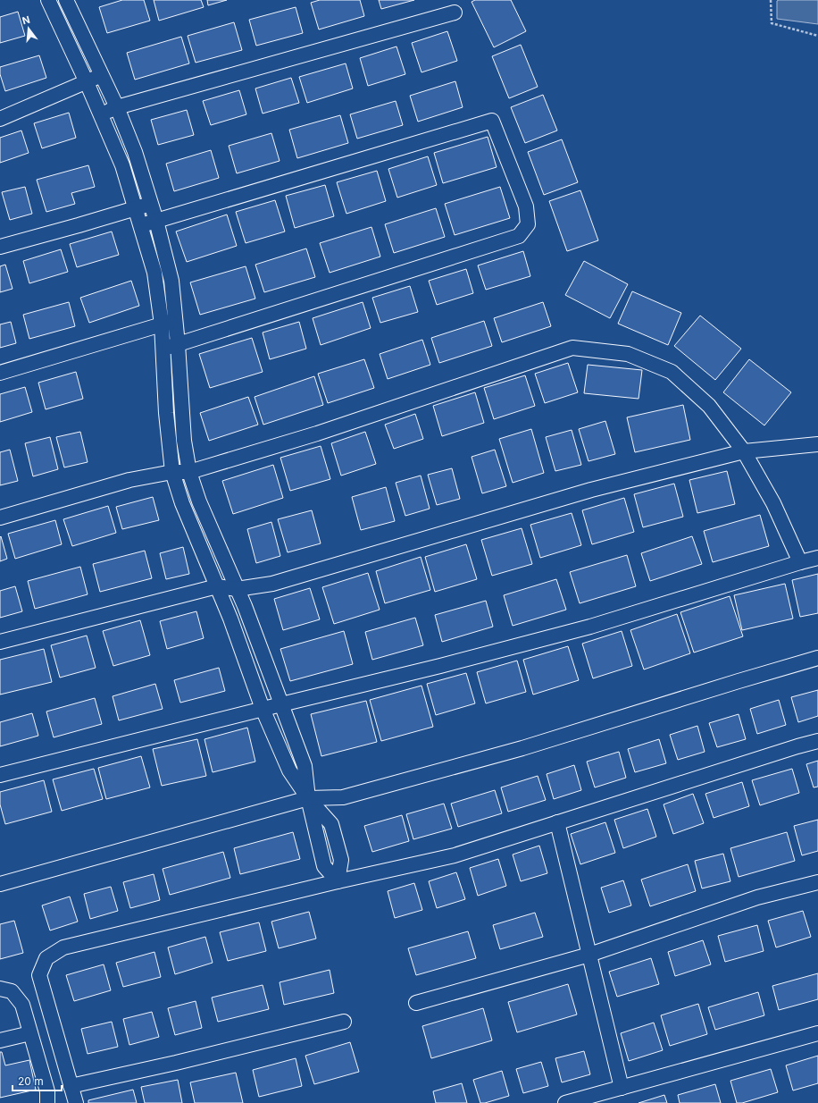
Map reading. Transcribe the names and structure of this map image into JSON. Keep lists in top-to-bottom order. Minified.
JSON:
{"scale_bar":"20 m","north":"top"}
